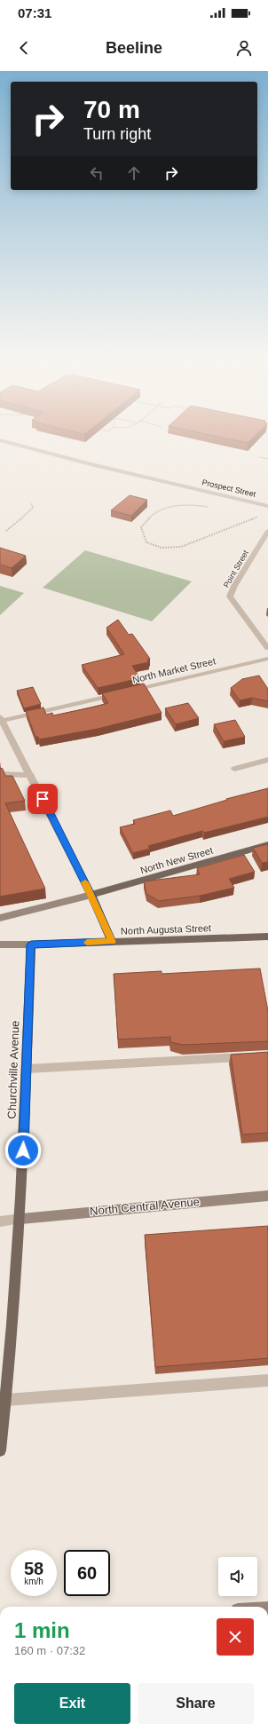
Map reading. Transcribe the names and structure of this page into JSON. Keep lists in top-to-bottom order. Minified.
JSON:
{"streets":{"main road":["North New Street","North Augusta Street","Churchville Avenue"],"street":["Prospect Street","Point Street","North Market Street","North Central Avenue"]},"crossings":[["North Augusta Street","Churchville Avenue"],["Churchville Avenue","North Central Avenue"]],"page":{"status":"07:31","header":"Beeline","turn":["70 m","Turn right"],"speed":"58 km/h","limit":"60","heading":["1 min","160 m · 07:32"],"buttons":["Exit","Share"]}}
